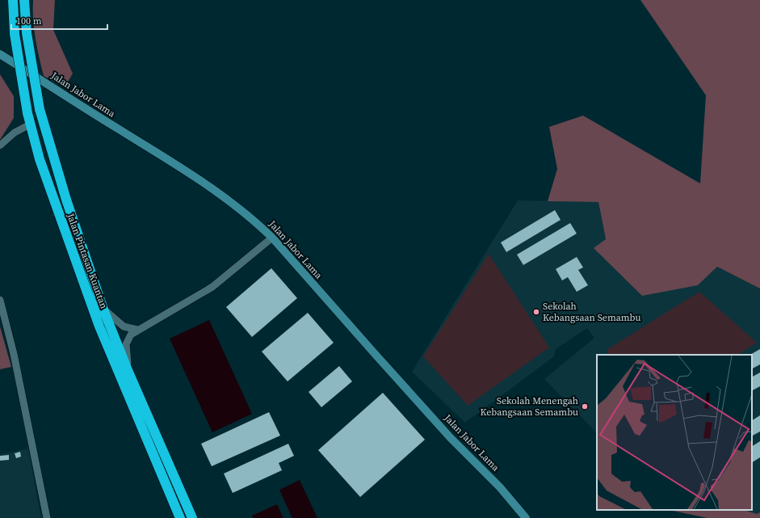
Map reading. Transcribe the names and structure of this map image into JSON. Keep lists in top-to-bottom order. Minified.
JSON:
{"streets":{"highway":["Jalan Pintasan Kuantan"],"street":["Jalan Jabor Lama"]},"places":["Sekolah Kebangsaan Semambu","Sekolah Menengah Kebangsaan Semambu"],"scale_bar":"100 m"}
